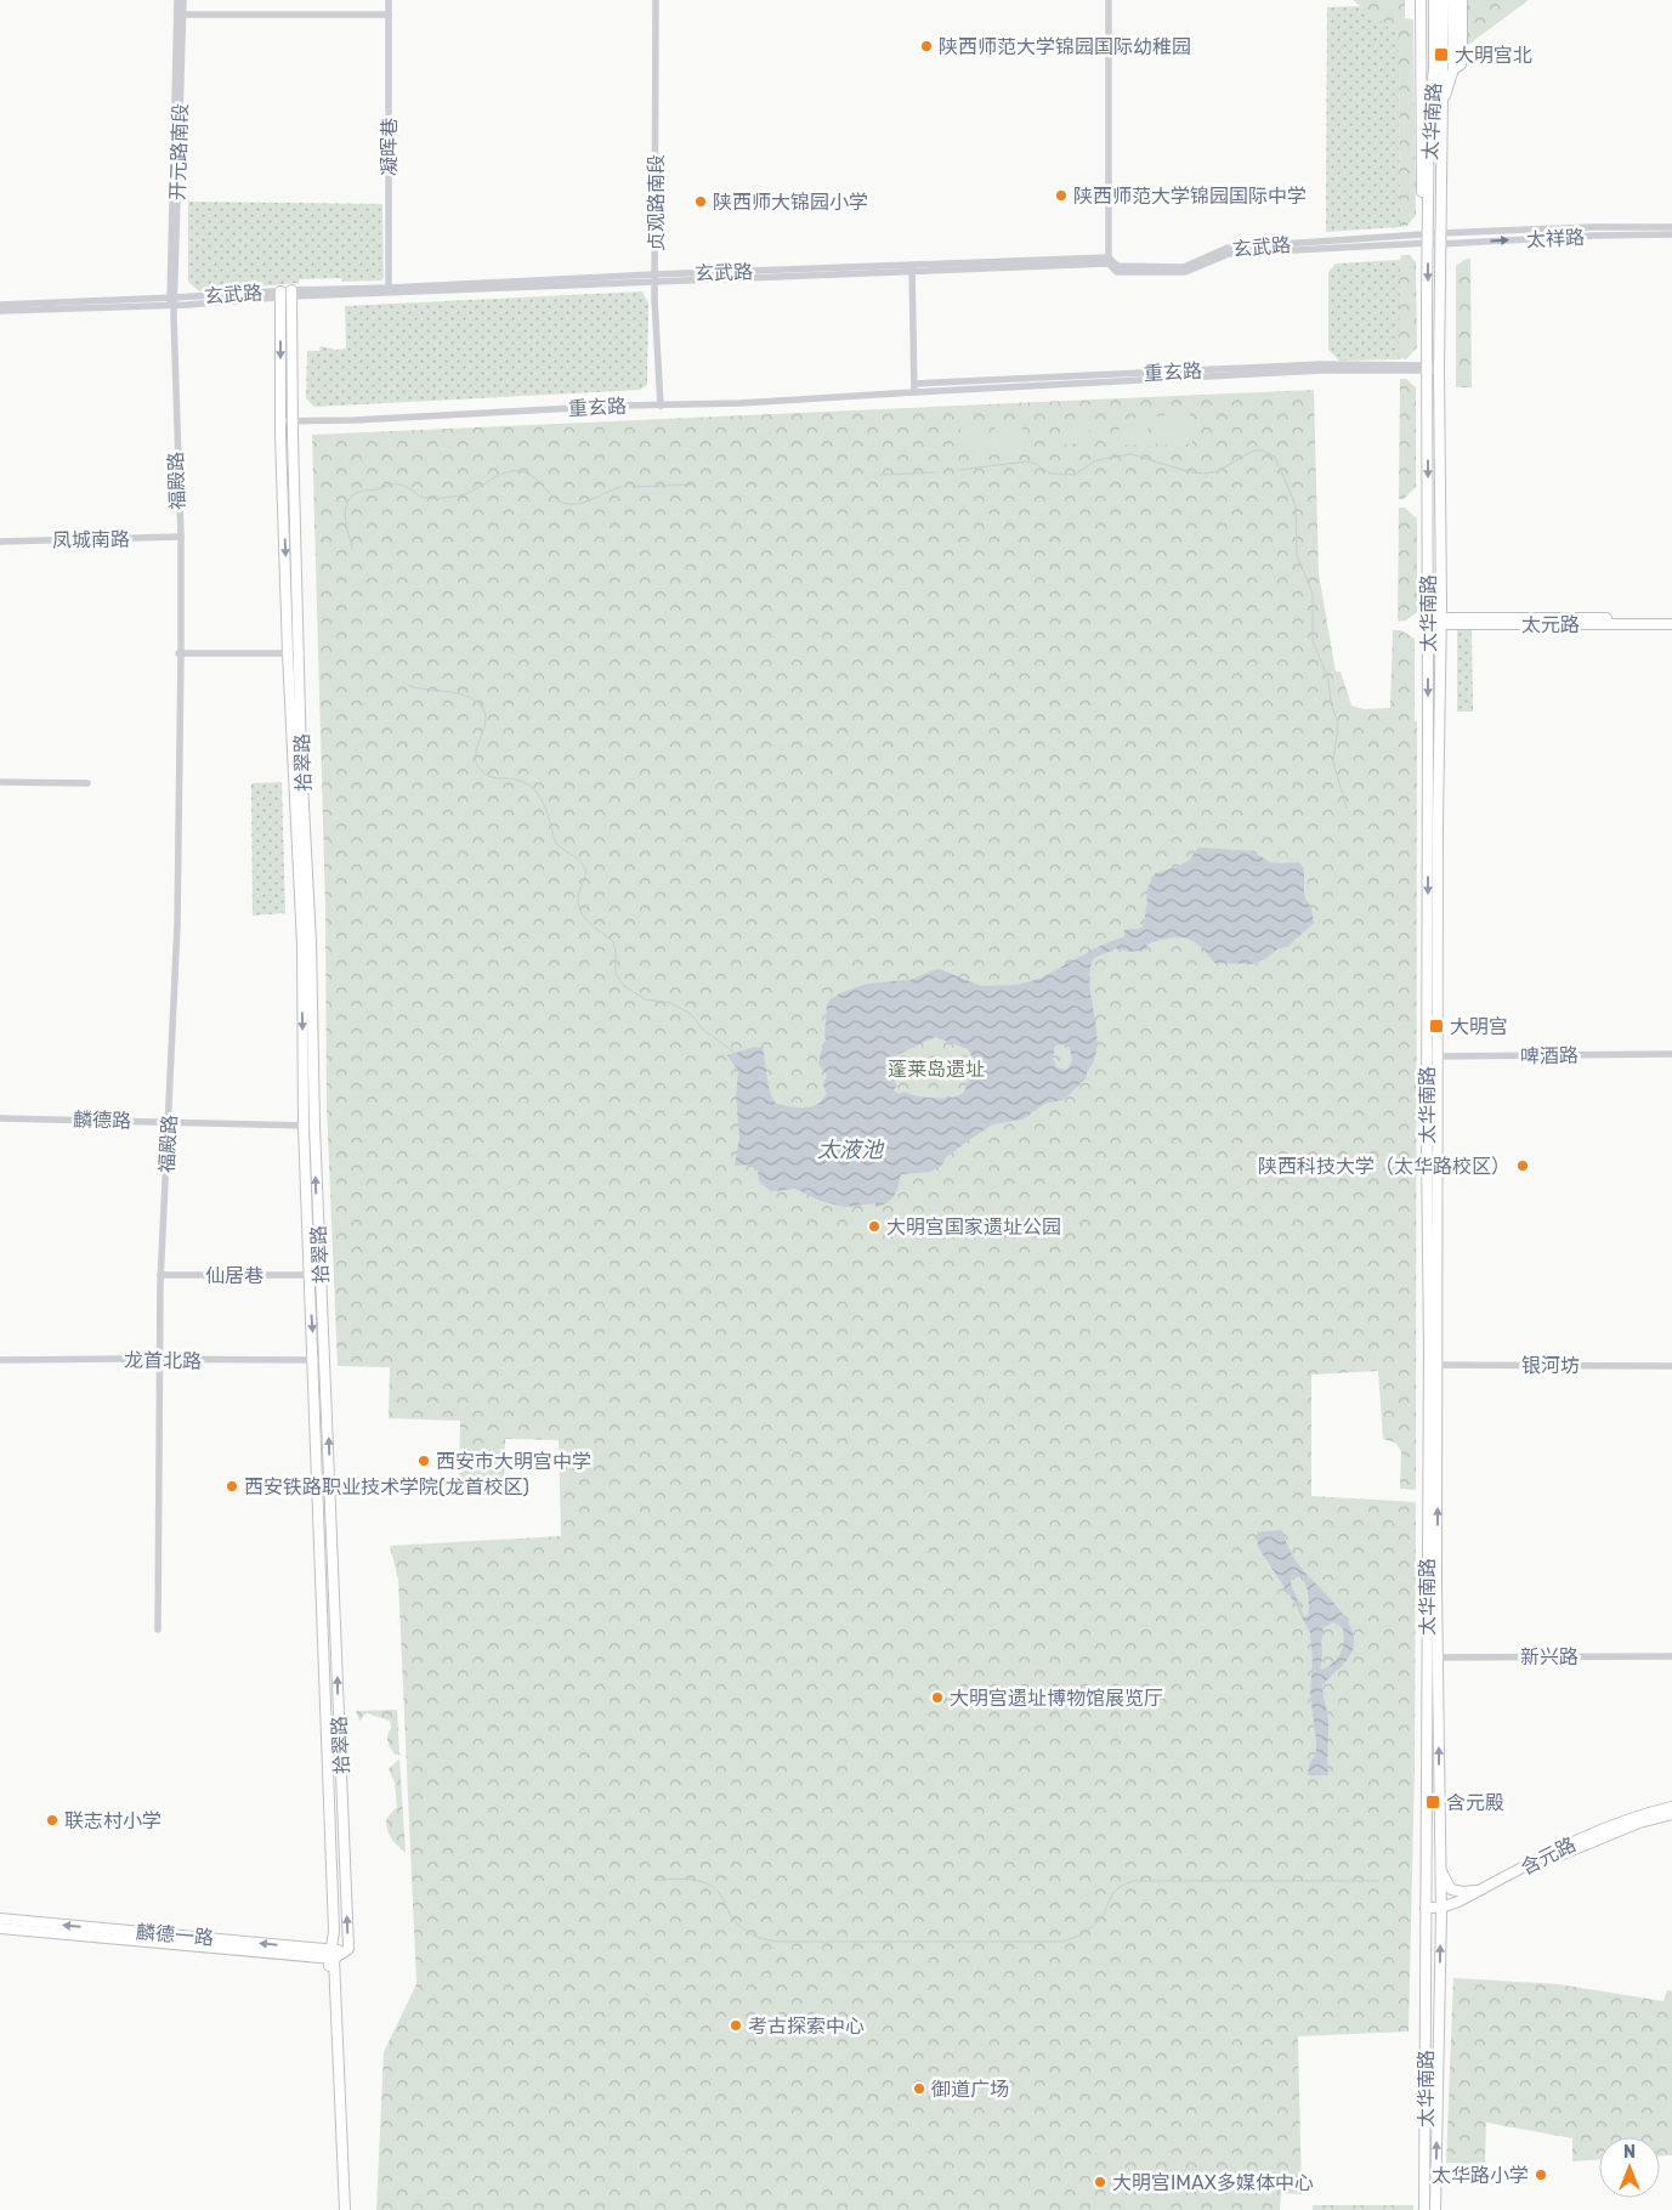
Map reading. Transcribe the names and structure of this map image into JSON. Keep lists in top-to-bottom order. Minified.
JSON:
{"streets":{"main road":["太华南路","太元路","拾翠路","含元路","麟德一路"],"street":["凝晖巷","开元路南段","贞观路南段","太祥路","玄武路","重玄路","福殿路","凤城南路","啤酒路","麟德路","仙居巷","龙首北路","银河坊","新兴路"]},"crossings":[["太华南路","太祥路"],["太华南路","玄武路"],["太华南路","重玄路"],["太华南路","太元路"],["太华南路","啤酒路"],["太华南路","银河坊"],["太华南路","新兴路"],["太华南路","含元路"],["凝晖巷","玄武路"],["开元路南段","玄武路"],["开元路南段","福殿路"],["贞观路南段","玄武路"],["贞观路南段","重玄路"],["太祥路","玄武路"],["玄武路","福殿路"],["玄武路","拾翠路"],["重玄路","拾翠路"],["福殿路","凤城南路"],["福殿路","麟德路"],["福殿路","仙居巷"],["福殿路","龙首北路"],["拾翠路","麟德路"],["拾翠路","仙居巷"],["拾翠路","龙首北路"],["拾翠路","麟德一路"]],"water":["太液池"],"parks":["蓬莱岛遗址"],"places":{"other":["陕西师范大学锦园国际幼稚园","陕西师范大学锦园国际中学","陕西师大锦园小学","陕西科技大学（太华路校区）","大明宫国家遗址公园","西安市大明宫中学","西安铁路职业技术学院(龙首校区)","大明宫遗址博物馆展览厅","联志村小学","考古探索中心","御道广场","太华路小学","大明宫IMAX多媒体中心"],"transit":["大明宫北","大明宫","含元殿"]},"north":"top"}
